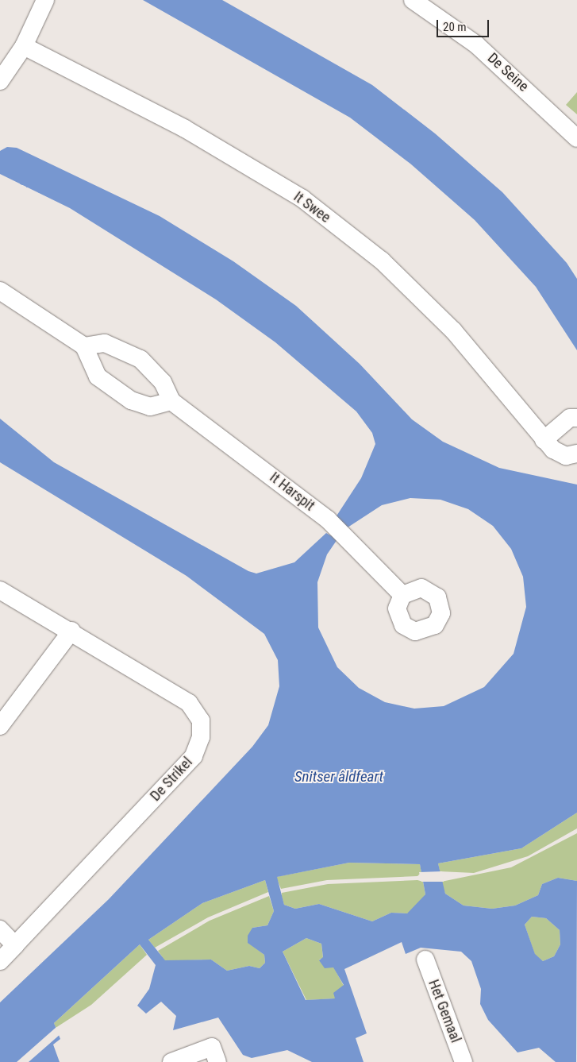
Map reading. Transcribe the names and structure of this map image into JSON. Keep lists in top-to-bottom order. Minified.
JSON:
{"streets":{"street":["De Seine","It Swee","It Harspit","De Strikel","Het Gemaal"]},"water":["Snitser âldfeart"],"scale_bar":"20 m"}
